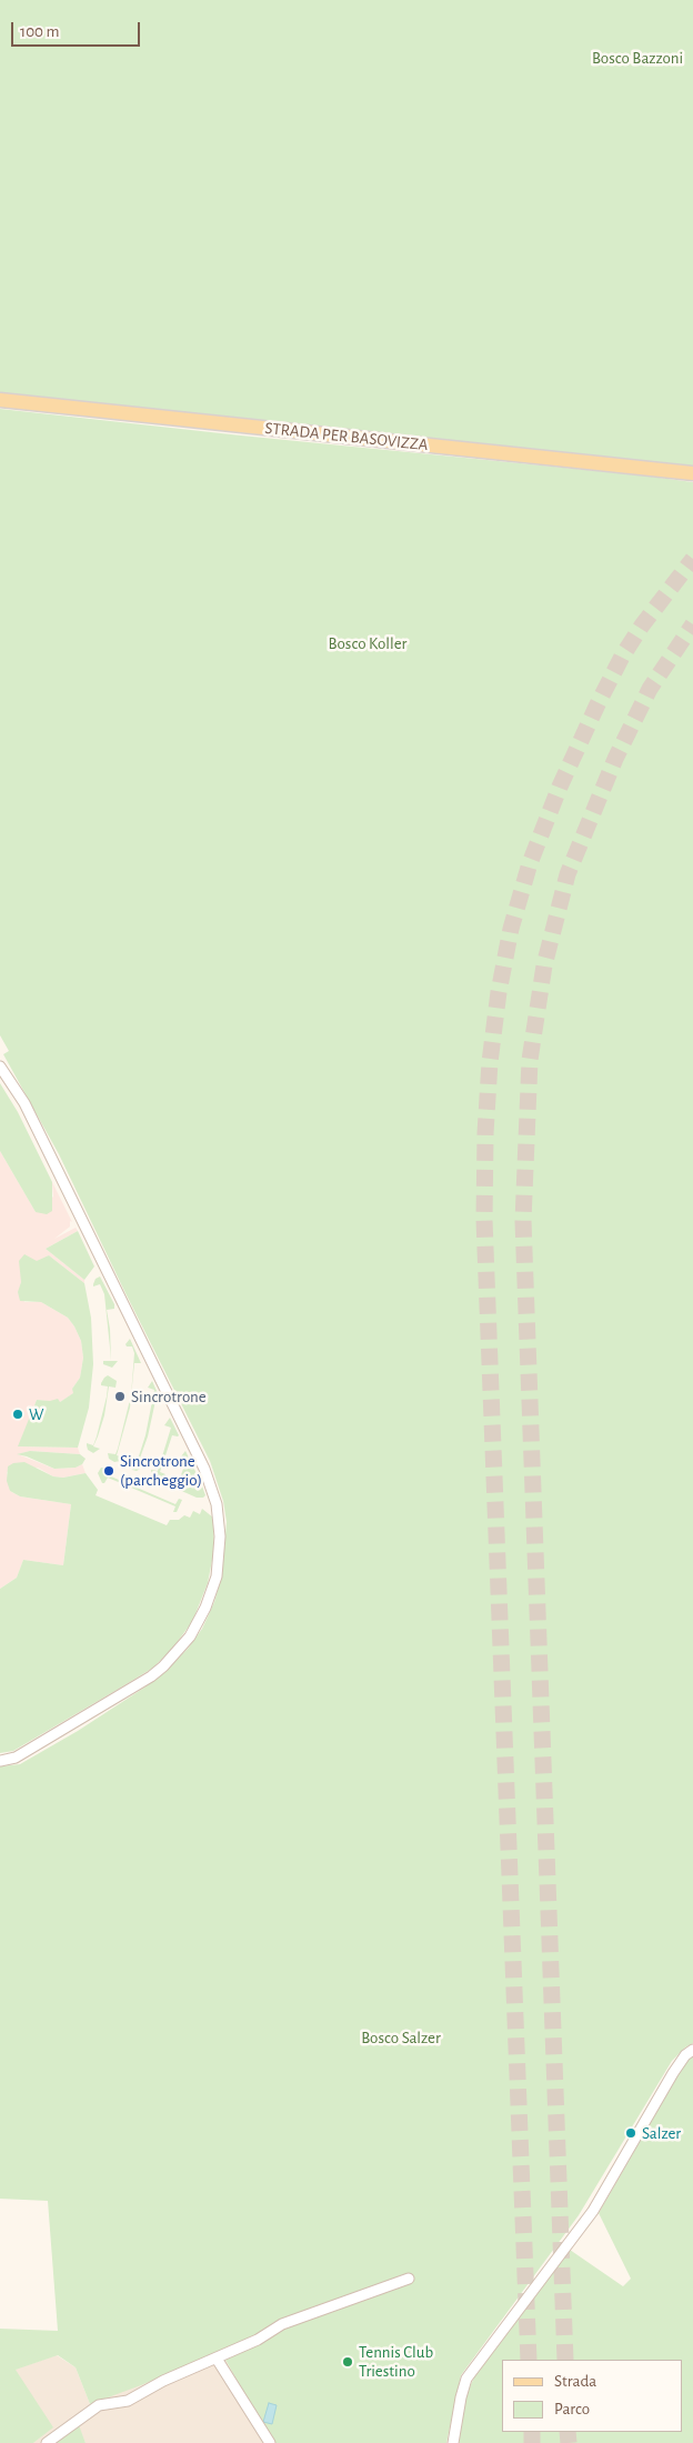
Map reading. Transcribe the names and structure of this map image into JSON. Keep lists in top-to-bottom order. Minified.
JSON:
{"streets":{"main road":["STRADA PER BASOVIZZA"]},"parks":["Bosco Bazzoni","Bosco Koller","Bosco Salzer"],"places":["Sincrotrone","W","Sincrotrone (parcheggio)","Salzer","Tennis Club Triestino"],"legend":["Strada","Parco"],"scale_bar":"100 m"}
